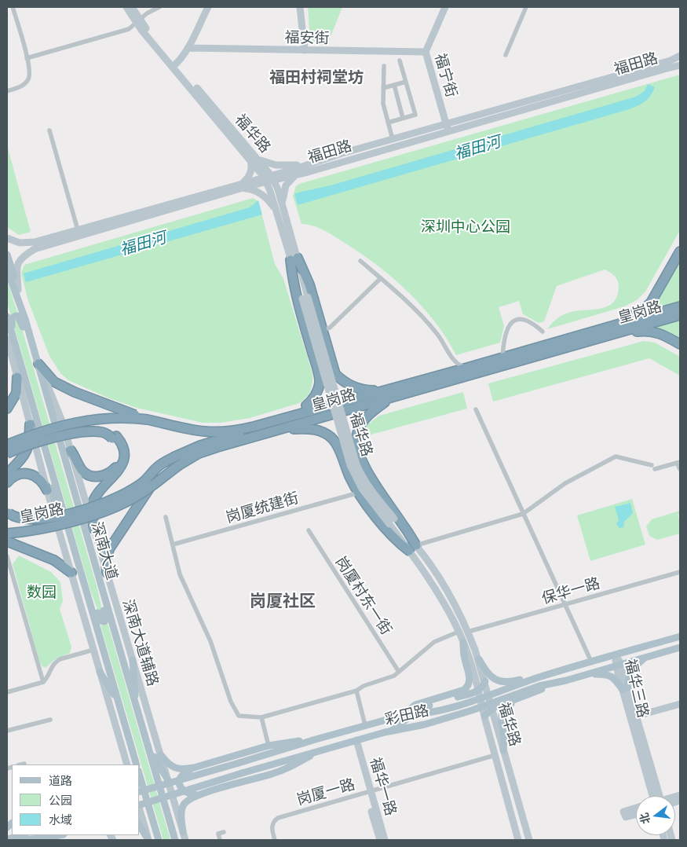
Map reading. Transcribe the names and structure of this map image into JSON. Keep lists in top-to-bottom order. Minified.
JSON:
{"streets":{"highway":["皇岗路"],"main road":["福安街","福田路","福宁街","福华路","深南大道","深南大道辅路","福华三路","彩田路","福华一路"],"street":["岗厦统建街","保华一路","岗厦村东一街","岗厦一路"]},"crossings":[["福安街","福宁街"],["福田路","福宁街"],["福田路","福华路"],["福华路","保华一路"],["福华路","彩田路"],["福华路","岗厦一路"],["深南大道","深南大道辅路"],["福华三路","彩田路"],["彩田路","福华一路"],["福华一路","岗厦一路"]],"districts":["福田村祠堂坊","岗厦社区"],"water":["福田河"],"parks":["深圳中心公园","数园"],"legend":["道路","公园","水域"],"north":"left"}
